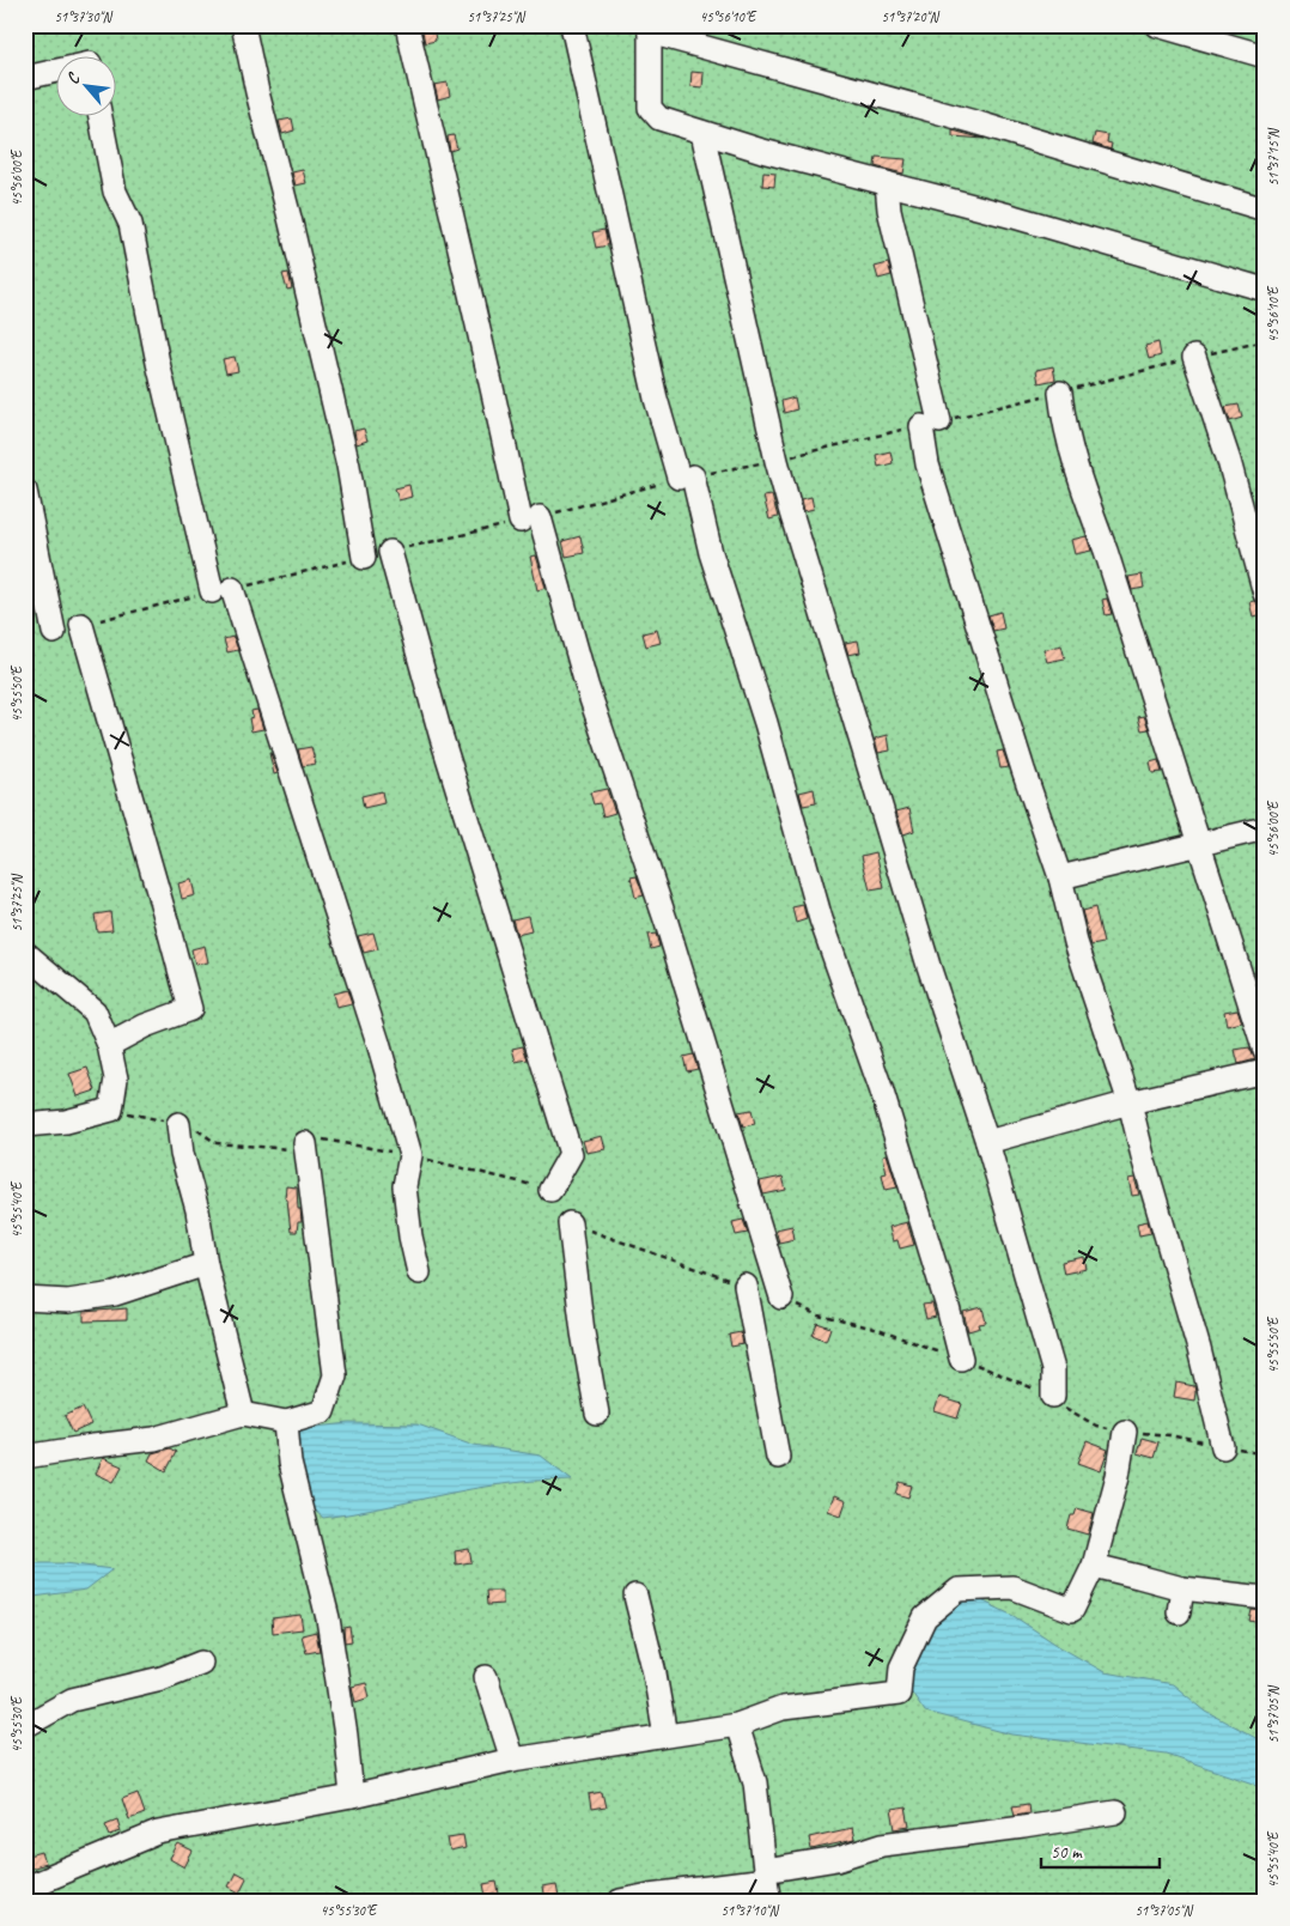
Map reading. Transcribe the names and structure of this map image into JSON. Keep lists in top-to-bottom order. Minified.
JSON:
{"scale_bar":"50 m","north":"top left","coordinates":["51°37'30\"N","51°37'25\"N","45°56'10\"E","51°37'20\"N","51°37'15\"N","45°56'00\"E","45°55'50\"E","45°55'40\"E","51°37'05\"N","45°55'30\"E","51°37'10\"N"]}
